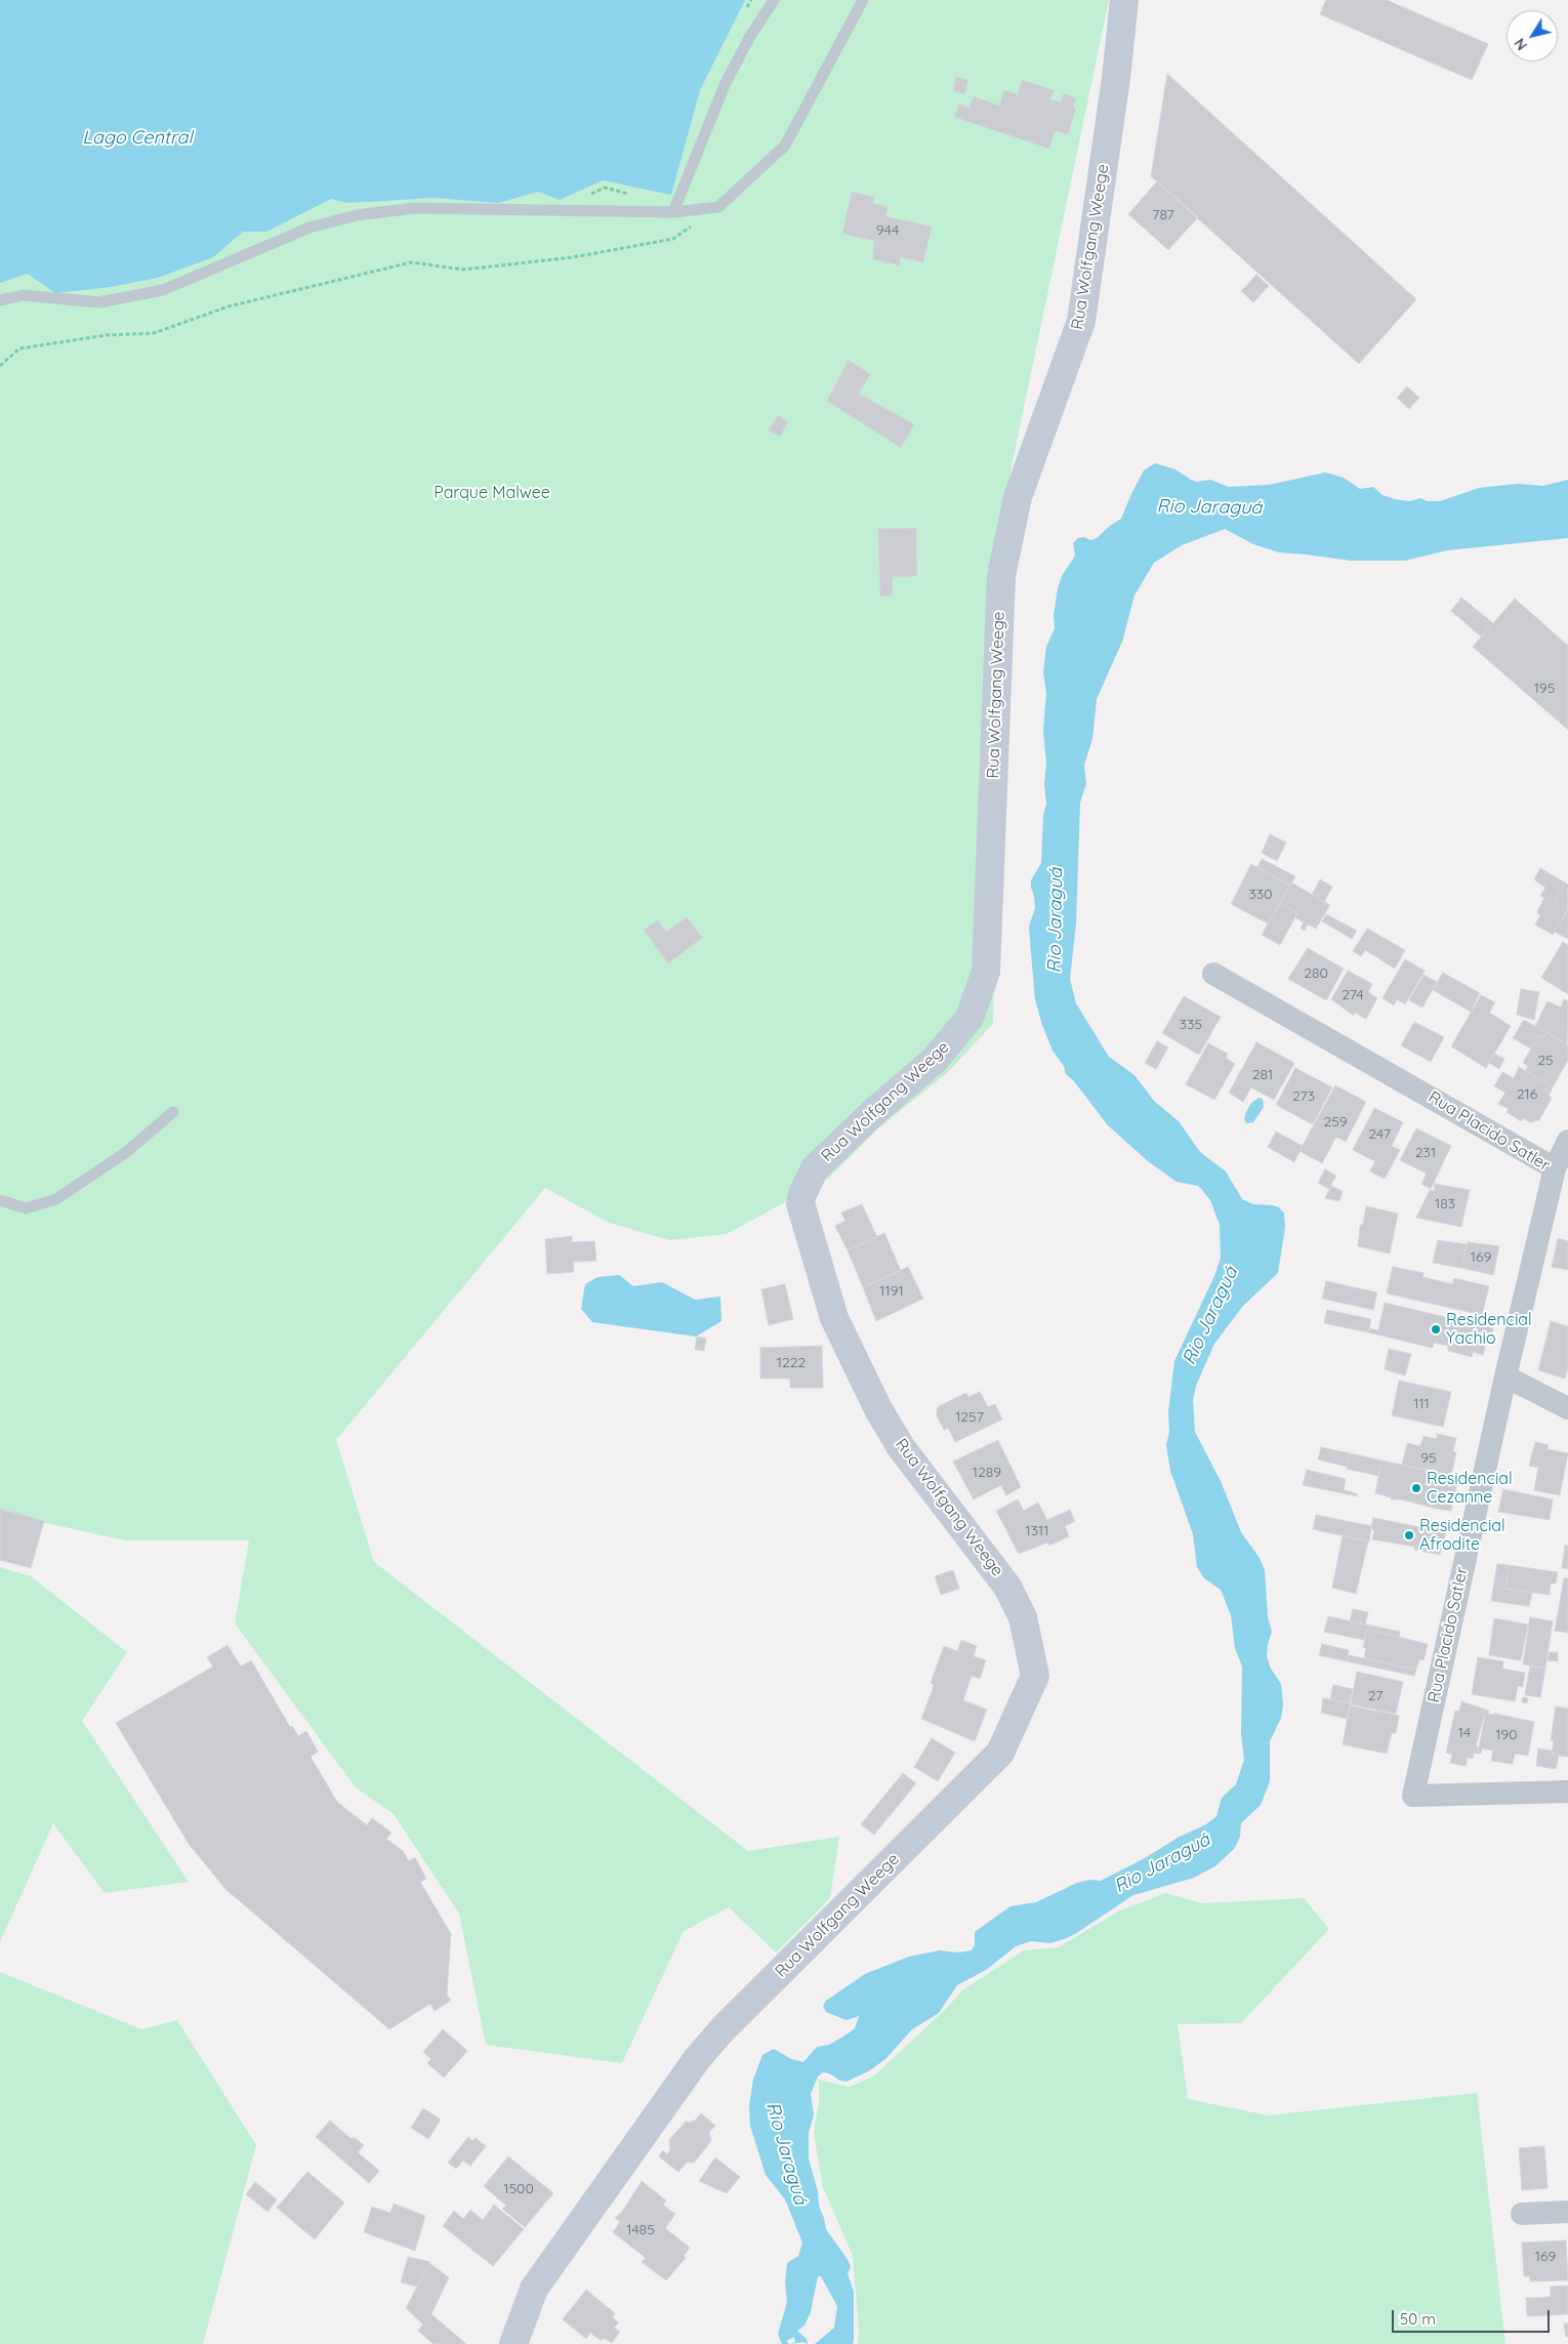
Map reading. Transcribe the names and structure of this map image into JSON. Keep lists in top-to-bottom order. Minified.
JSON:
{"streets":{"street":["Rua Wolfgang Weege","Rua Placido Satler"]},"water":["Lago Central","Rio Jaraguá"],"parks":["Parque Malwee"],"places":["Residencial Yachio","Residencial Cezanne","Residencial Afrodite"],"house_numbers":["787","944","195","330","280","274","335","25","281","216","273","259","247","231","183","169","1191","1222","111","1257","95","1289","1311","27","14","190","1500","1485","169"],"scale_bar":"50 m","north":"bottom left"}
